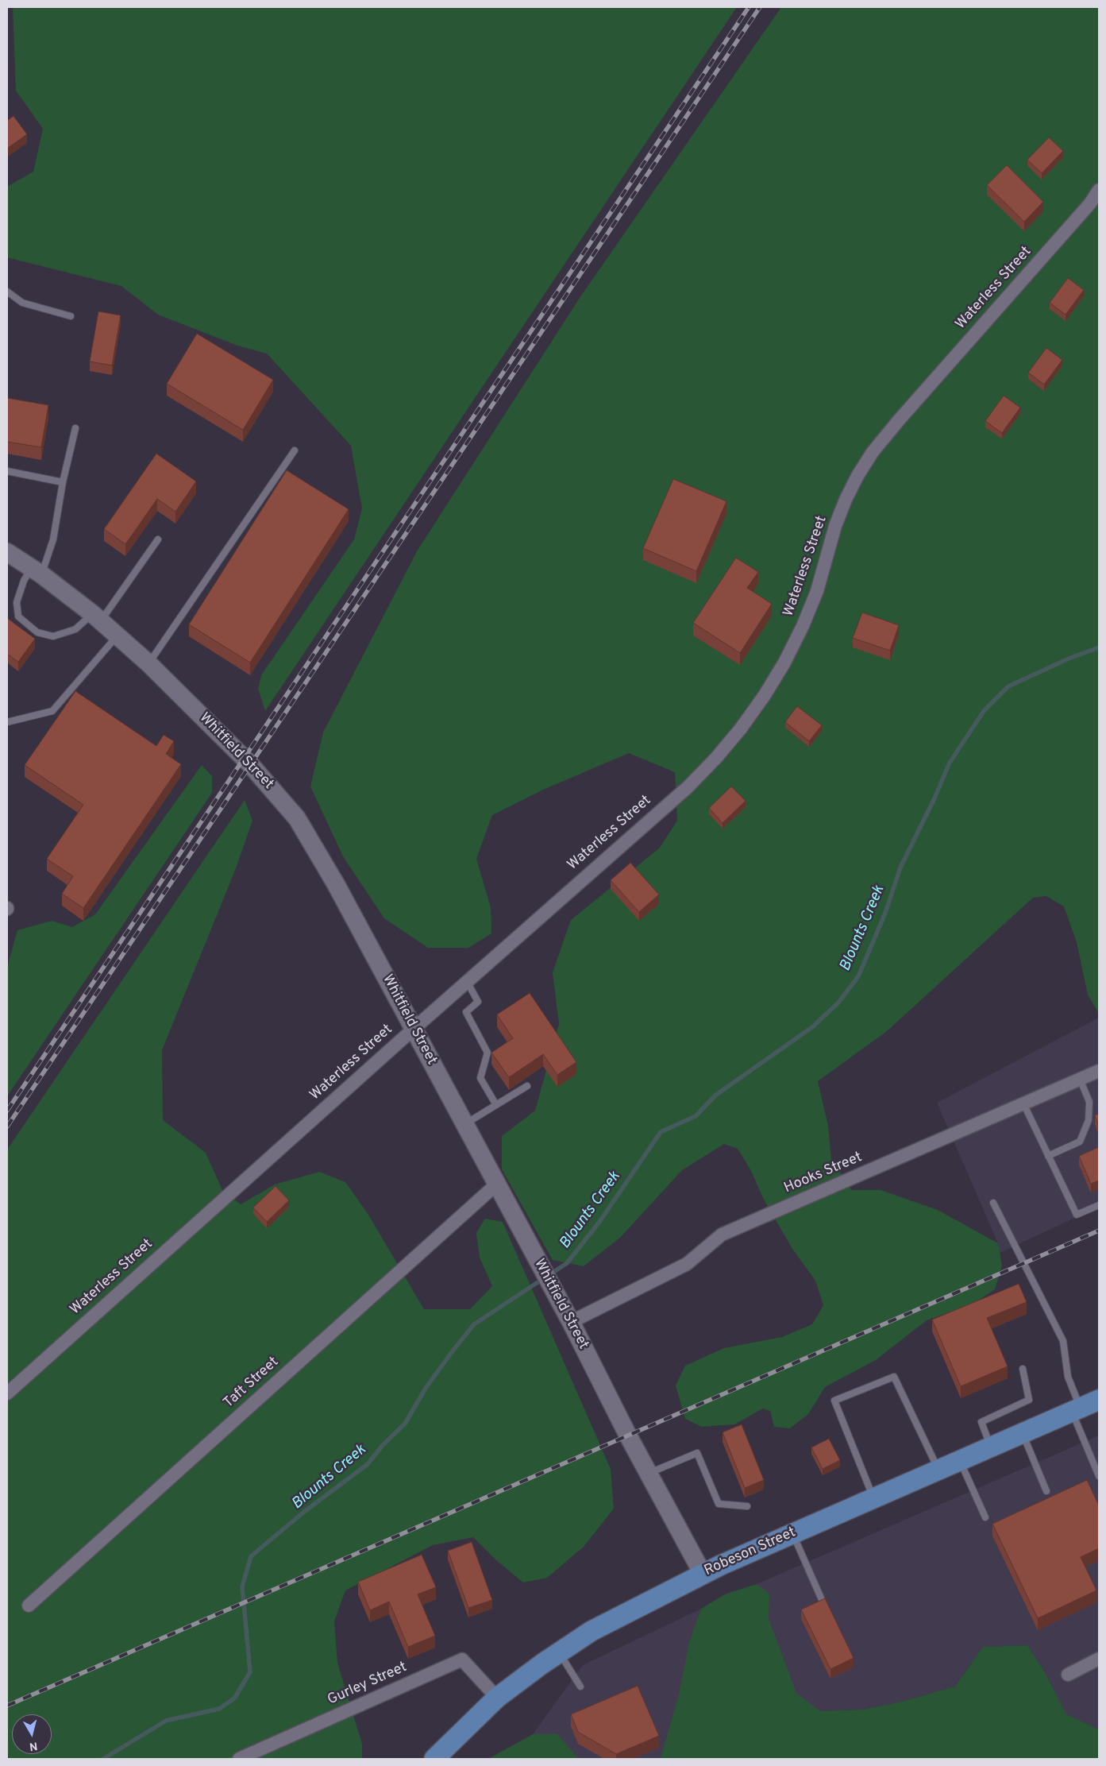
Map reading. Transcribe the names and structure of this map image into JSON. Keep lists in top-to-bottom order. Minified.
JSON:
{"streets":{"main road":["Whitfield Street","Robeson Street"],"street":["Waterless Street","Hooks Street","Taft Street","Gurley Street"]},"crossings":[["Waterless Street","Whitfield Street"],["Whitfield Street","Hooks Street"],["Whitfield Street","Taft Street"],["Whitfield Street","Robeson Street"],["Robeson Street","Gurley Street"]],"water":["Blounts Creek"],"north":"bottom"}
